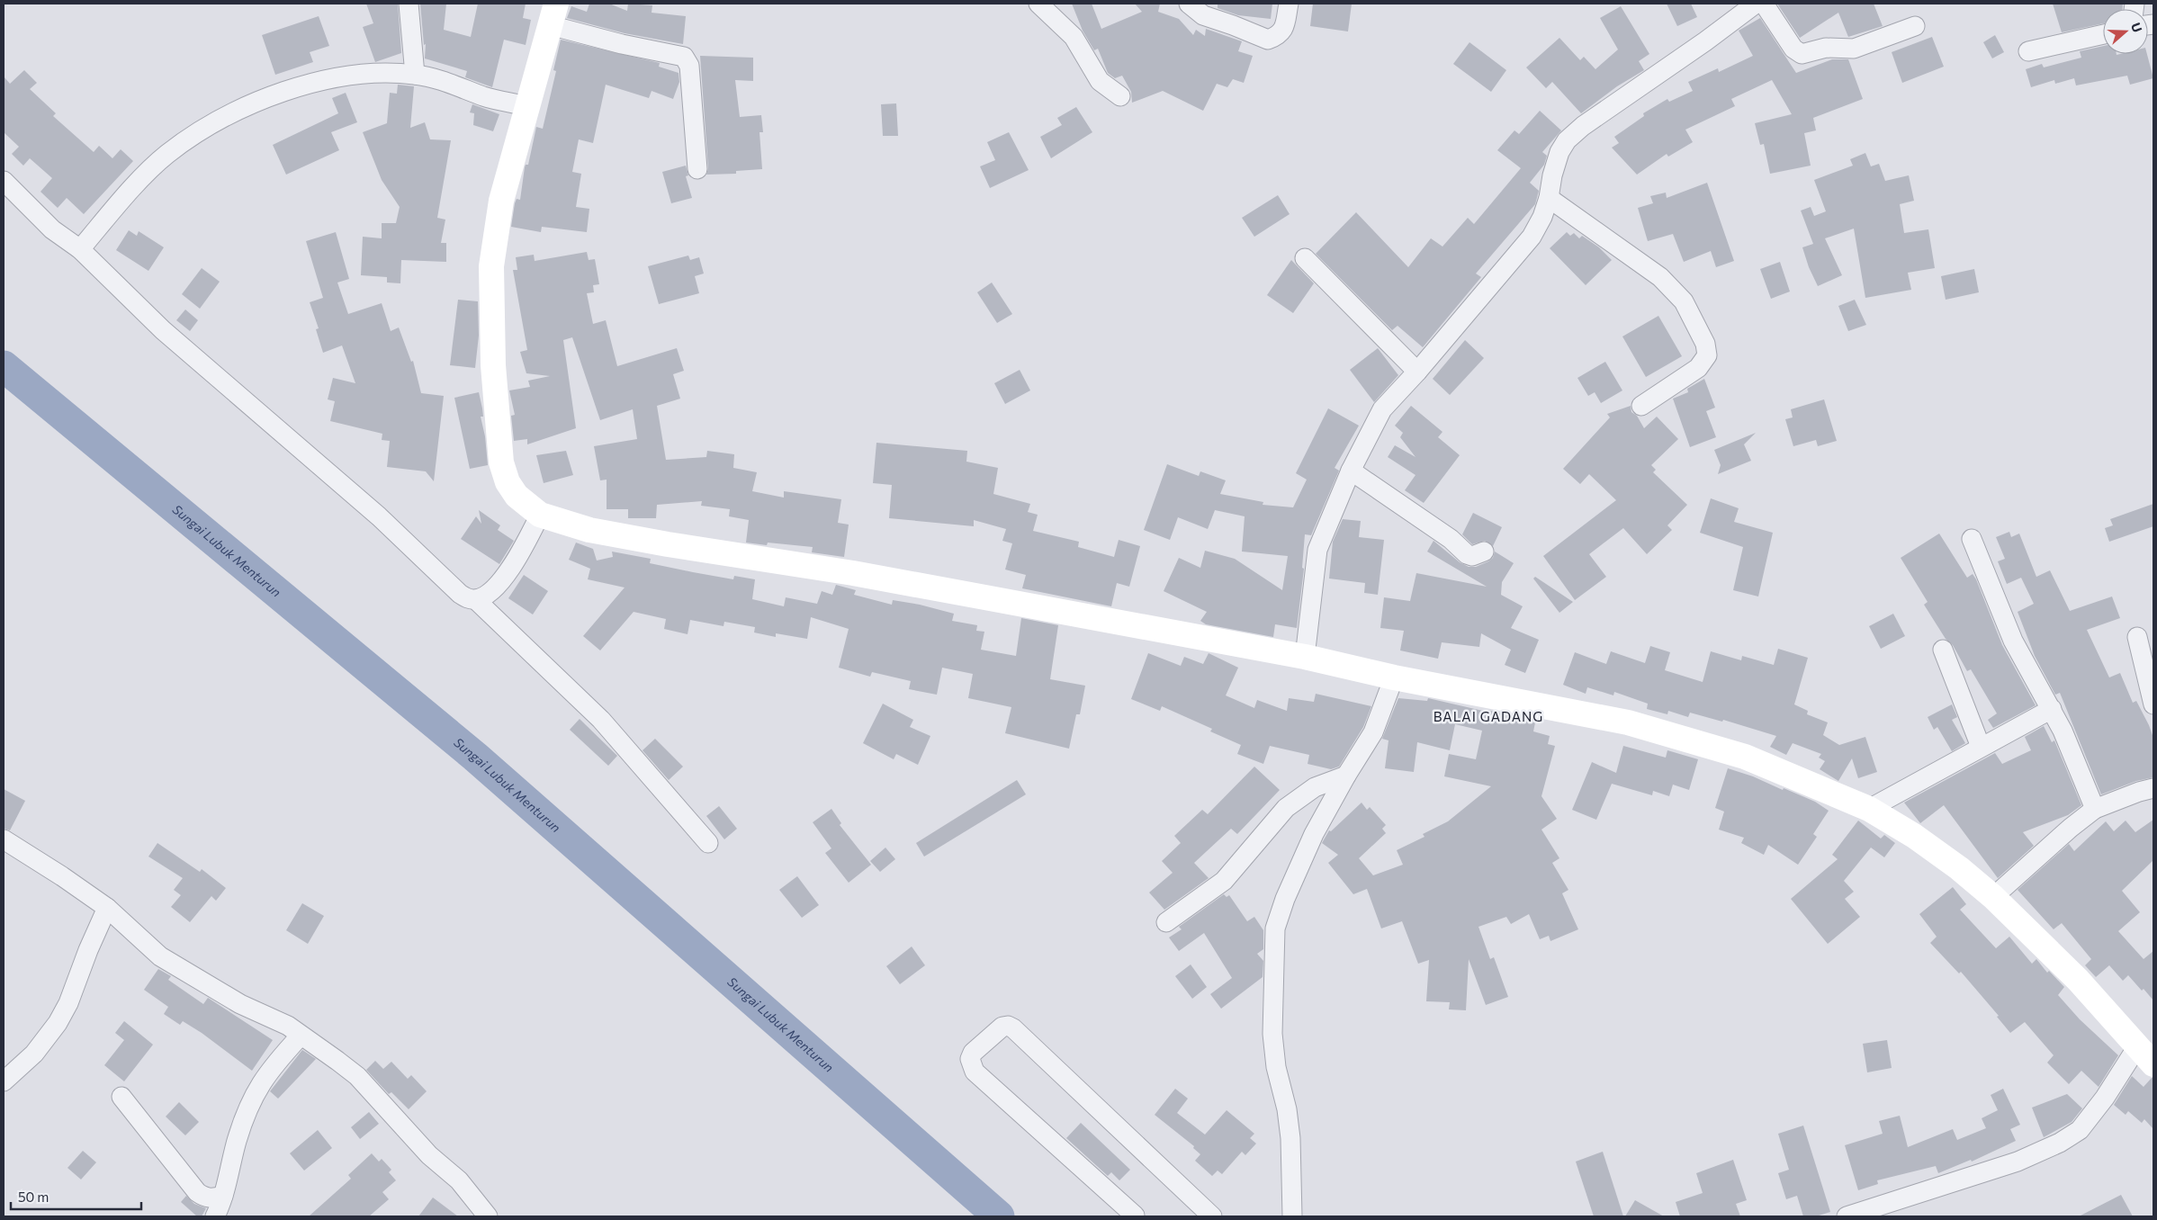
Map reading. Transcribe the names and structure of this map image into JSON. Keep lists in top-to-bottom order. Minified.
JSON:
{"districts":["BALAI GADANG"],"water":["Sungai Lubuk Menturun"],"scale_bar":"50 m","north":"right"}
